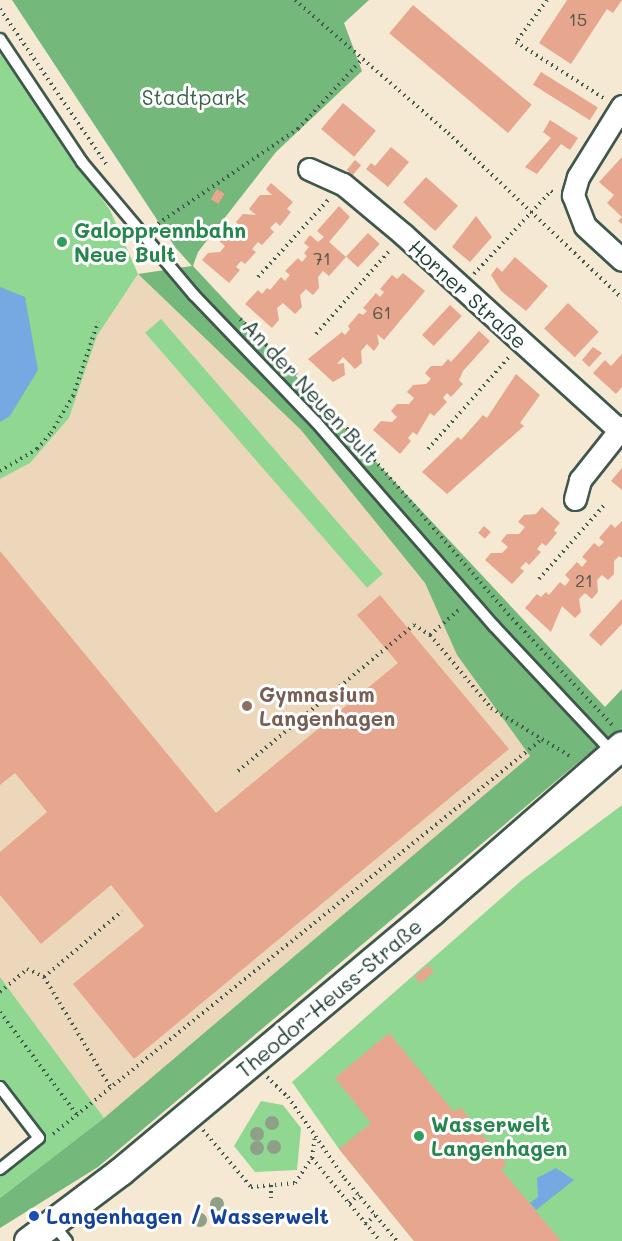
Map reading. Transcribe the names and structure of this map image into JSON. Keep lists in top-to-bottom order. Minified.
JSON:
{"streets":{"street":["Horner Straße","Theodor-Heuss-Straße"],"lane":["An der Neuen Bult"]},"crossings":[["An der Neuen Bult","Theodor-Heuss-Straße"]],"parks":["Stadtpark"],"places":["Galopprennbahn Neue Bult","Gymnasium Langenhagen","Wasserwelt Langenhagen","Langenhagen / Wasserwelt"],"house_numbers":["15","71","61","21"]}
